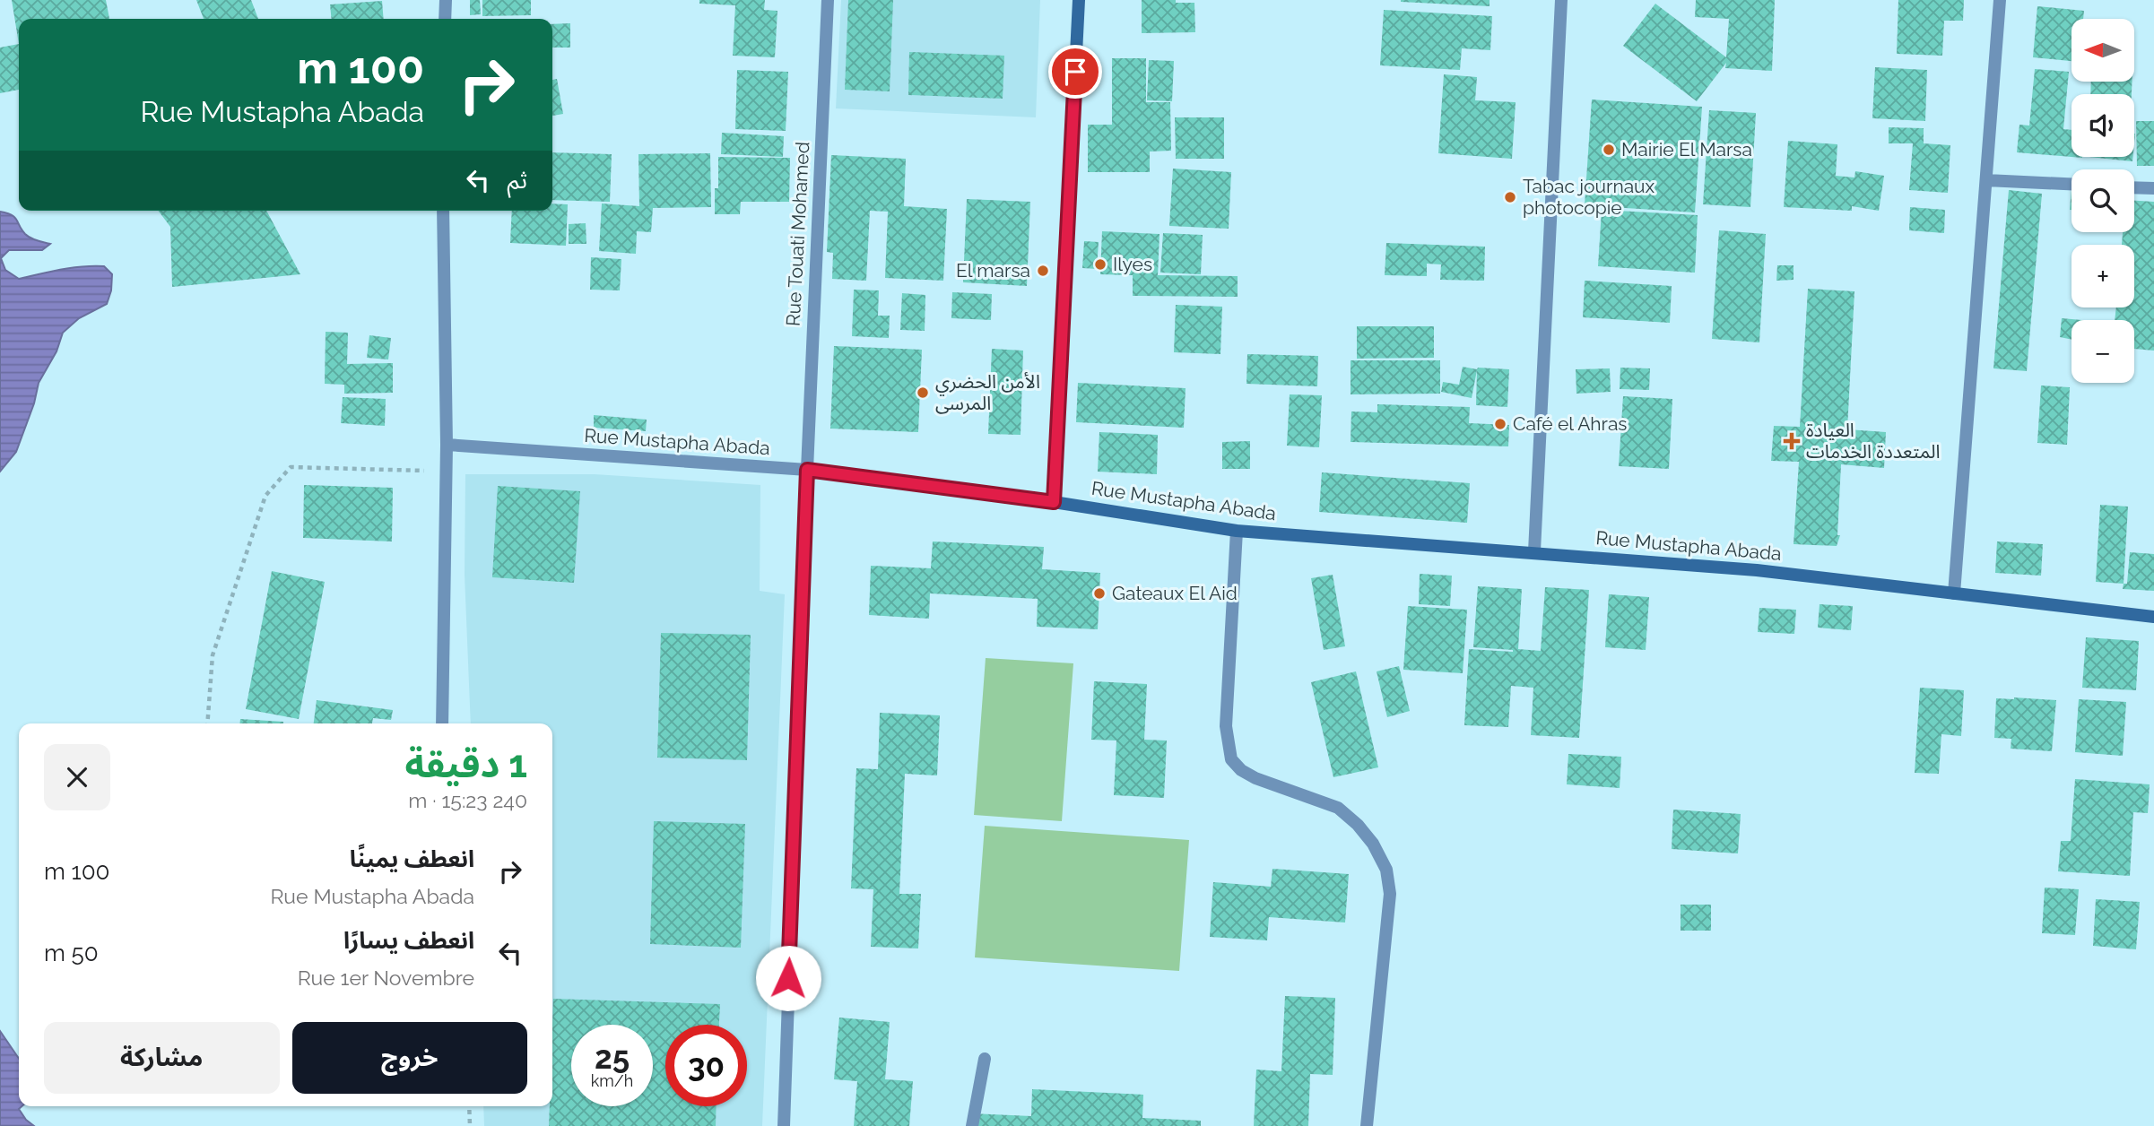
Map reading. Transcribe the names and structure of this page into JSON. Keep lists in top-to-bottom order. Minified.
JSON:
{"streets":{"main road":["Rue Mustapha Abada"],"street":["Rue Touati Mohamed"]},"crossings":[["Rue Touati Mohamed","Rue Mustapha Abada"]],"places":{"other":["Mairie El Marsa","Tabac journaux photocopie","Ilyes","El marsa","الأمن الحضري المرسى","Café el Ahras","Gateaux El Aid"],"health":["العيادة المتعددة الخدمات"]},"north":"left","page":{"map_buttons":["+","−"],"turn":["100 m","Rue Mustapha Abada"],"then":"ثم","heading":["1 دقيقة","240 m · 15:23"],"list":[{"name":"انعطف يمينًا","note":"Rue Mustapha Abada","value":"100 m"},{"name":"انعطف يسارًا","note":"Rue 1er Novembre","value":"50 m"}],"buttons":["خروج","مشاركة"],"speed":"25 km/h","limit":"30"}}
